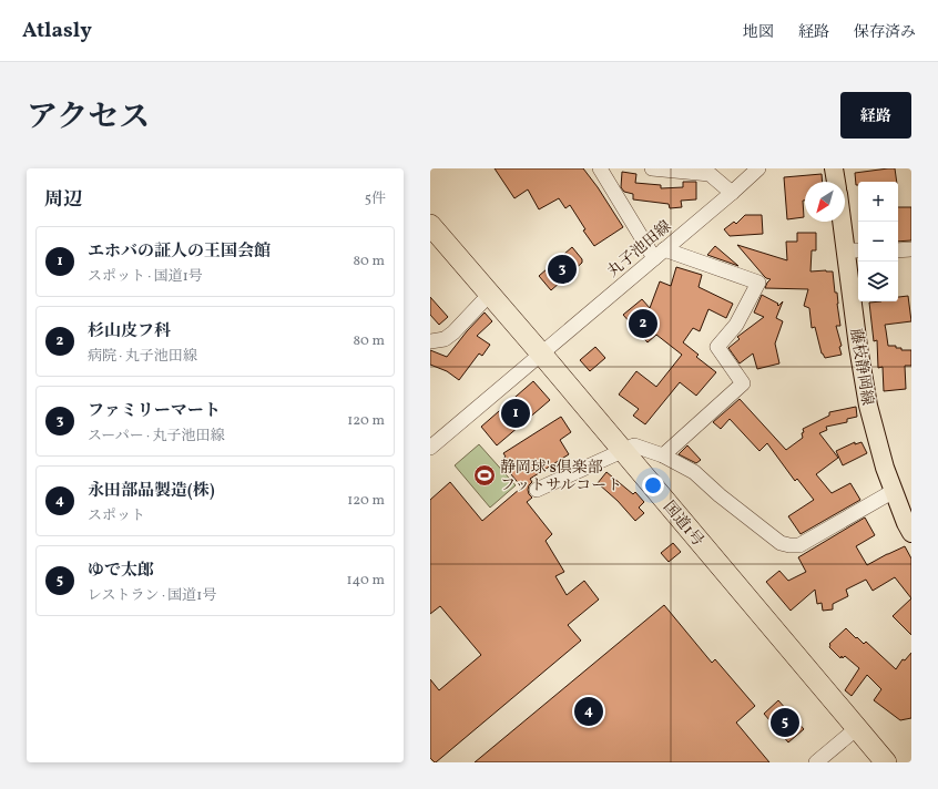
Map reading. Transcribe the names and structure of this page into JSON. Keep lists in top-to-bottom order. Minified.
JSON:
{"streets":{"highway":["国道1号"],"main road":["藤枝静岡線"],"street":["丸子池田線"]},"crossings":[["丸子池田線","国道1号"]],"places":{"sports":["静岡球's倶楽部 フットサルコート"]},"north":"bottom left","page":{"header":"Atlasly","nav":["地図","経路","保存済み"],"title":"アクセス","buttons":"経路","heading":["周辺","5件"],"map_buttons":["+","−"],"list":[{"mark":"1","name":"エホバの証人の王国会館","note":"スポット · 国道1号","value":"80 m"},{"mark":"2","name":"杉山皮フ科","note":"病院 · 丸子池田線","value":"80 m"},{"mark":"3","name":"ファミリーマート","note":"スーパー · 丸子池田線","value":"120 m"},{"mark":"4","name":"永田部品製造(株)","note":"スポット","value":"120 m"},{"mark":"5","name":"ゆで太郎","note":"レストラン · 国道1号","value":"140 m"}],"pins":["3","2","1","4","5"]}}
